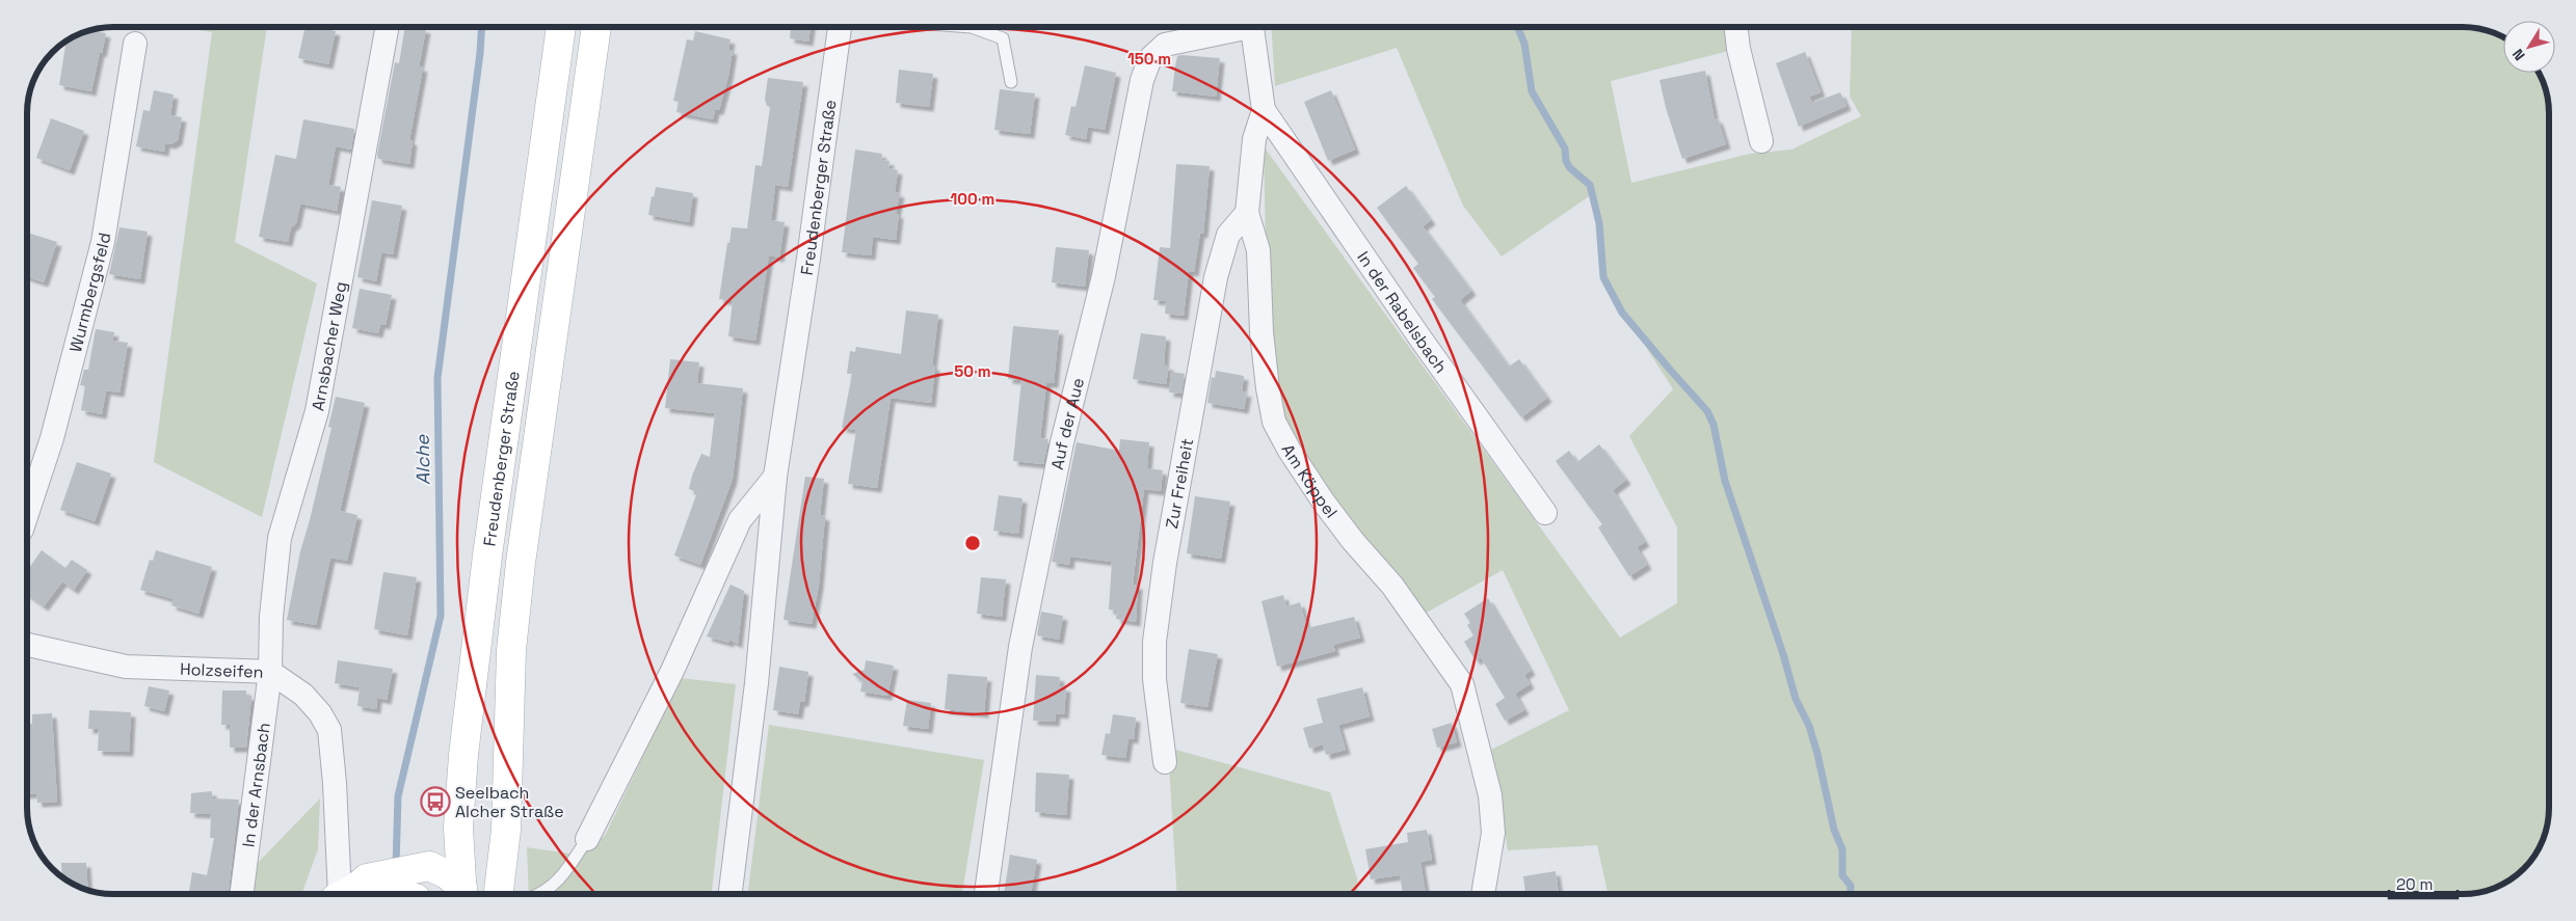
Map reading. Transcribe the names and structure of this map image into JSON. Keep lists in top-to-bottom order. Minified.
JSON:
{"streets":{"main road":["Freudenberger Straße"],"street":["Wurmbergsfeld","In der Rabelsbach","Arnsbacher Weg","Auf der Aue","Am Köppel","Zur Freiheit","Holzseifen","In der Arnsbach"]},"crossings":[["In der Rabelsbach","Am Köppel"],["Arnsbacher Weg","Holzseifen"],["Arnsbacher Weg","In der Arnsbach"],["Am Köppel","Zur Freiheit"],["Holzseifen","In der Arnsbach"]],"water":["Alche"],"places":{"bus stop":["Seelbach Alcher Straße"]},"scale_bar":"20 m","north":"bottom left","rings":["150 m","100 m","50 m"]}
